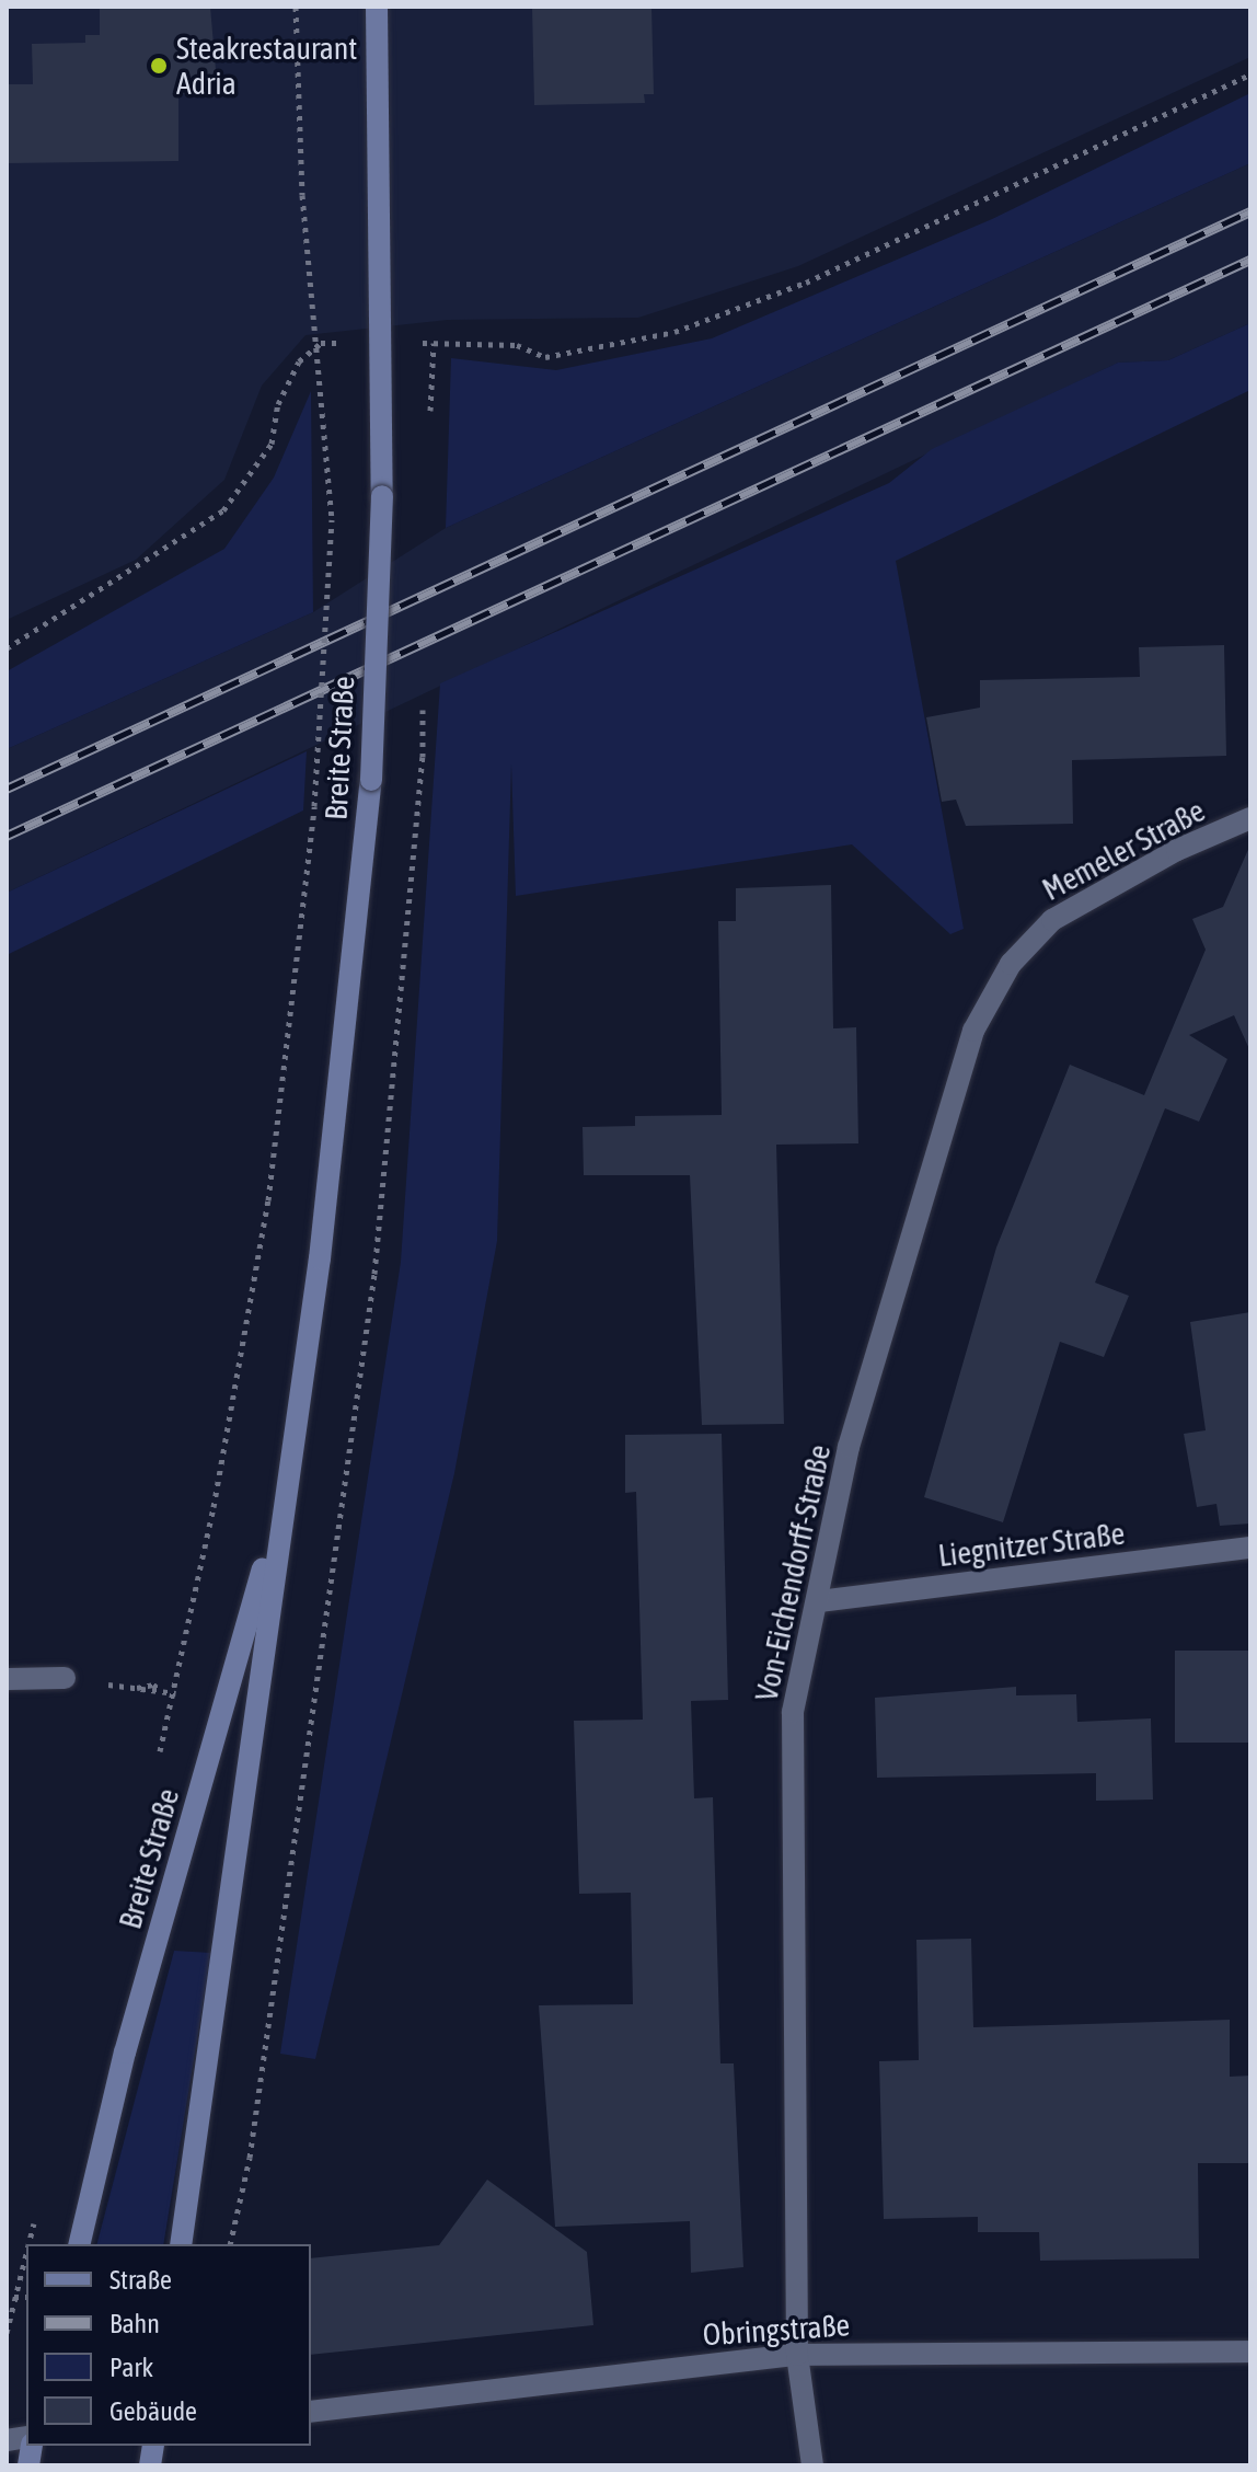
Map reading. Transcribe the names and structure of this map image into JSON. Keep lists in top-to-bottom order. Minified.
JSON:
{"streets":{"street":["Breite Straße","Memeler Straße","Liegnitzer Straße","Von-Eichendorff-Straße","Obringstraße"]},"crossings":[["Memeler Straße","Von-Eichendorff-Straße"],["Liegnitzer Straße","Von-Eichendorff-Straße"],["Von-Eichendorff-Straße","Obringstraße"]],"places":["Steakrestaurant Adria"],"legend":["Straße","Bahn","Park","Gebäude"]}
